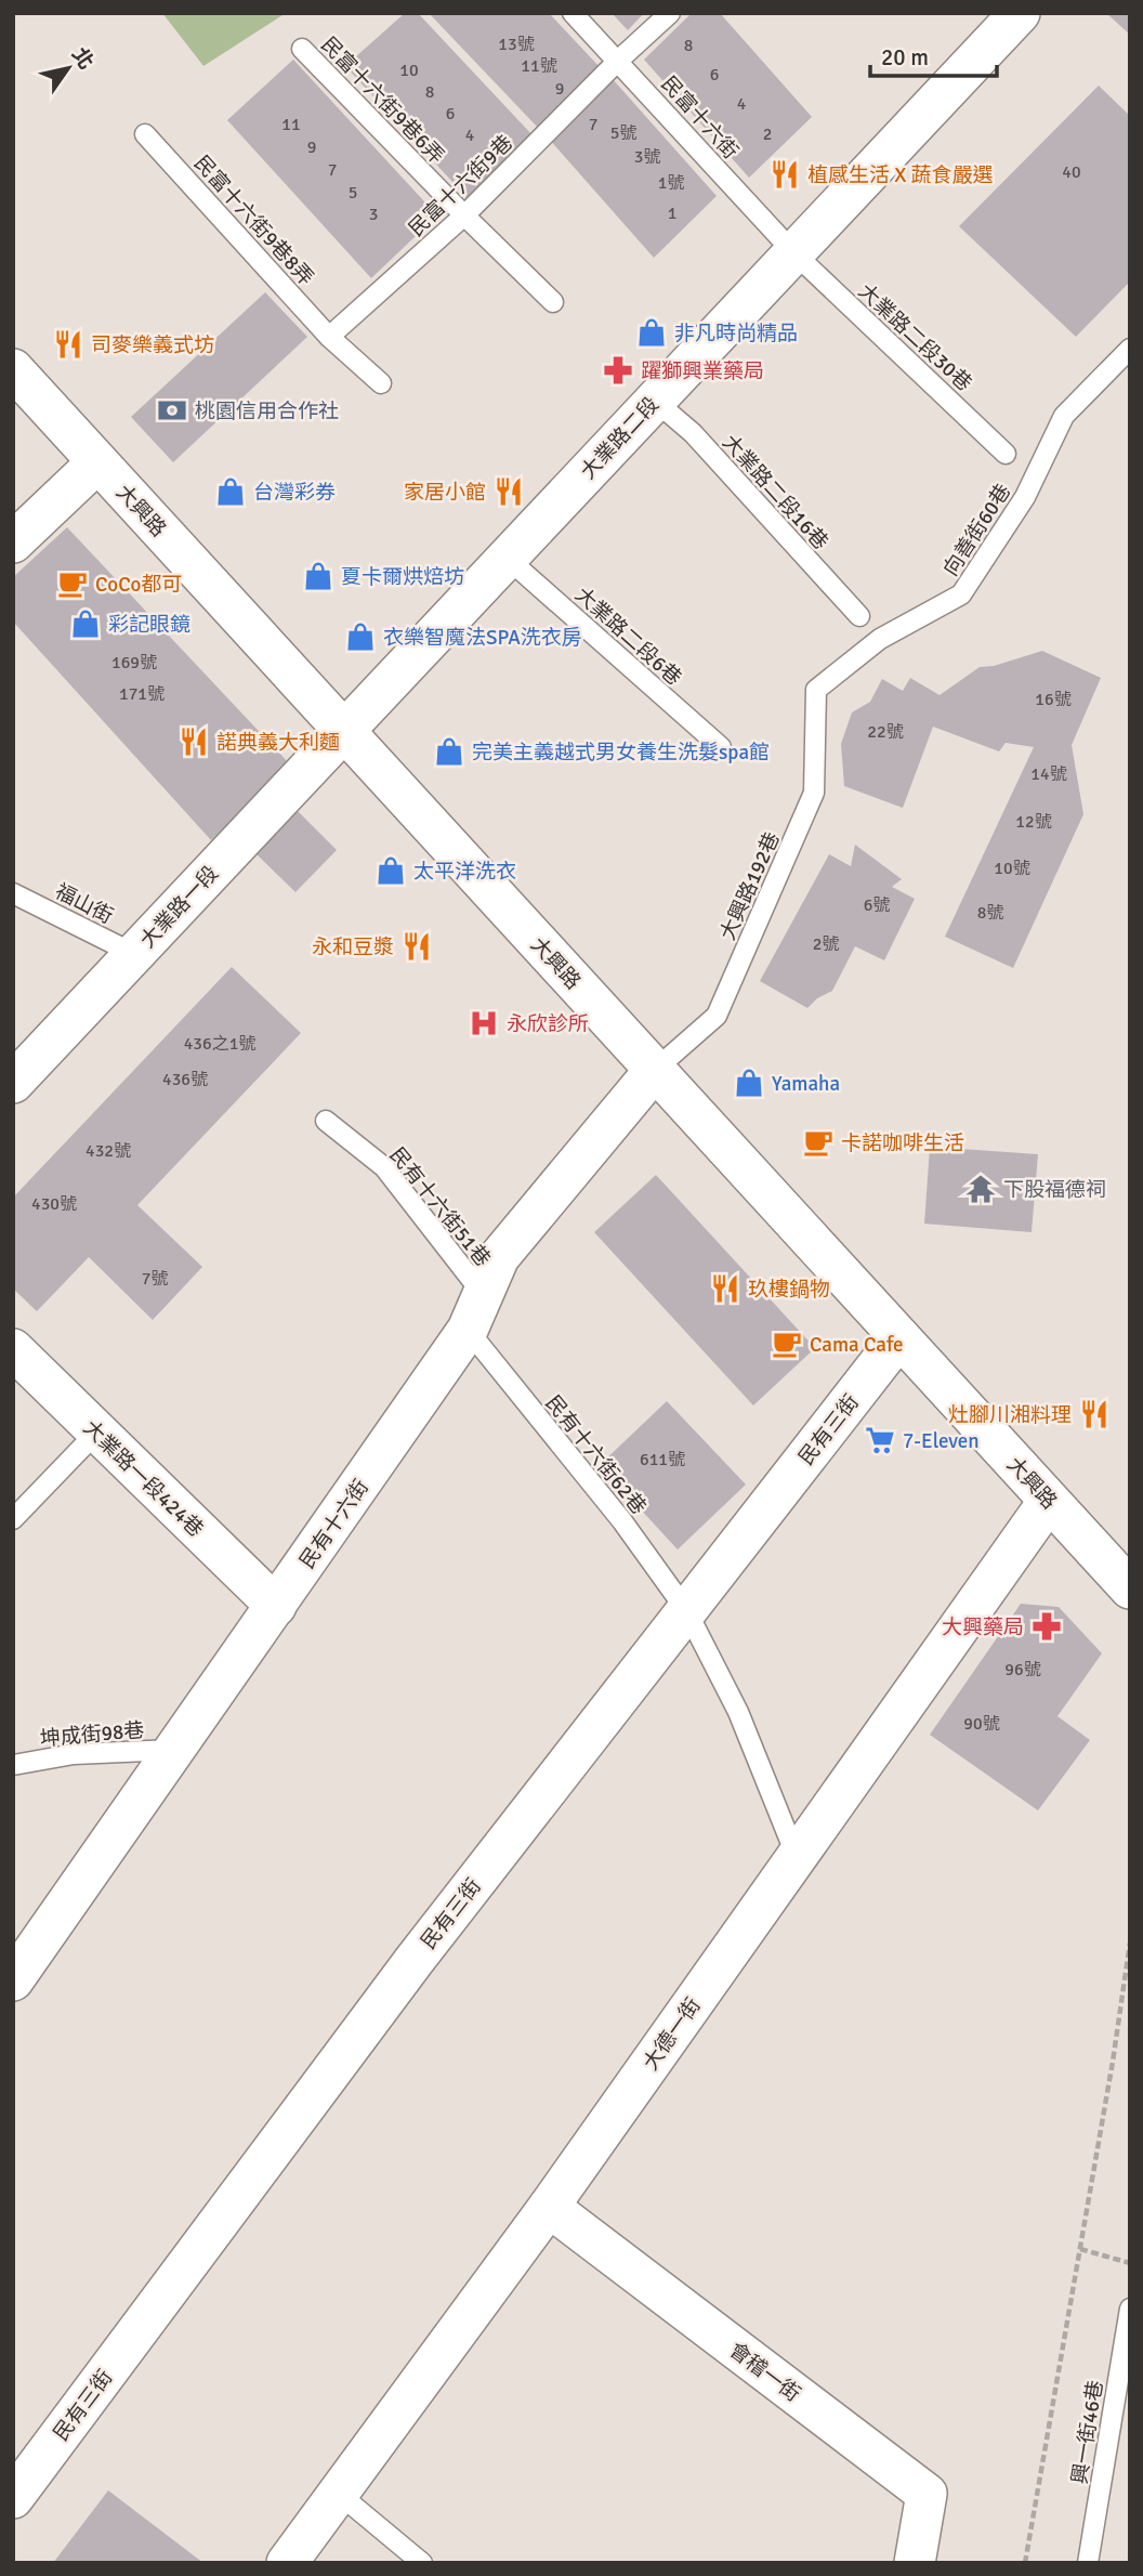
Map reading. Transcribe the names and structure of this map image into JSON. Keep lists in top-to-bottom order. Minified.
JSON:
{"streets":{"street":["大業路二段","大興路","大業路一段","民有三街","大業路一段424巷","民有十六街","大德一街","會稽一街"],"lane":["民富十六街9巷6弄","民富十六街","民富十六街9巷","民富十六街9巷8弄","大業路二段30巷","大業路二段16巷","向善街60巷","大業路二段6巷","大興路192巷","福山街","民有十六街51巷","民有十六街62巷","坤成街98巷","興一街46巷"]},"crossings":[["民富十六街9巷6弄","民富十六街9巷"],["民富十六街","民富十六街9巷"],["民富十六街","大業路二段30巷"],["民富十六街","大業路二段"],["民富十六街9巷","民富十六街9巷8弄"],["大業路二段30巷","大業路二段"],["大業路二段","大業路二段16巷"],["大業路二段","大興路"],["大業路二段","大業路二段6巷"],["大業路二段","大業路一段"],["大興路","大興路192巷"],["大興路","大業路一段"],["大興路","民有三街"],["大興路","民有十六街"],["大興路","大德一街"],["向善街60巷","大興路192巷"],["大興路192巷","民有十六街"],["福山街","大業路一段"],["民有十六街51巷","民有十六街"],["民有三街","民有十六街62巷"],["民有十六街62巷","民有十六街"],["民有十六街62巷","大德一街"],["大業路一段424巷","民有十六街"],["民有十六街","坤成街98巷"],["大德一街","會稽一街"]],"places":{"restaurant":["植感生活 X 蔬食嚴選","司麥樂義式坊","家居小館","諾典義大利麵","永和豆漿","玖樓鍋物","灶腳川湘料理"],"shop":["非凡時尚精品","台灣彩券","夏卡爾烘焙坊","彩記眼鏡","衣樂智魔法SPA洗衣房","完美主義越式男女養生洗髮spa館","太平洋洗衣","Yamaha"],"pharmacy":["躍獅興業藥局","大興藥局"],"bank":["桃園信用合作社"],"cafe":["CoCo都可","卡諾咖啡生活","Cama Cafe"],"hospital":["永欣診所"],"temple":["下股福德祠"],"supermarket":["7-Eleven"]},"house_numbers":["13號","8","11號","10","6","9","8","4","6","11","7","5號","2","4","9","3號","7","40","1號","5","1","3","169號","171號","16號","22號","14號","12號","10號","6號","8號","2號","436之1號","436號","432號","430號","7號","611號","96號","90號"],"scale_bar":"20 m","north":"top right"}
